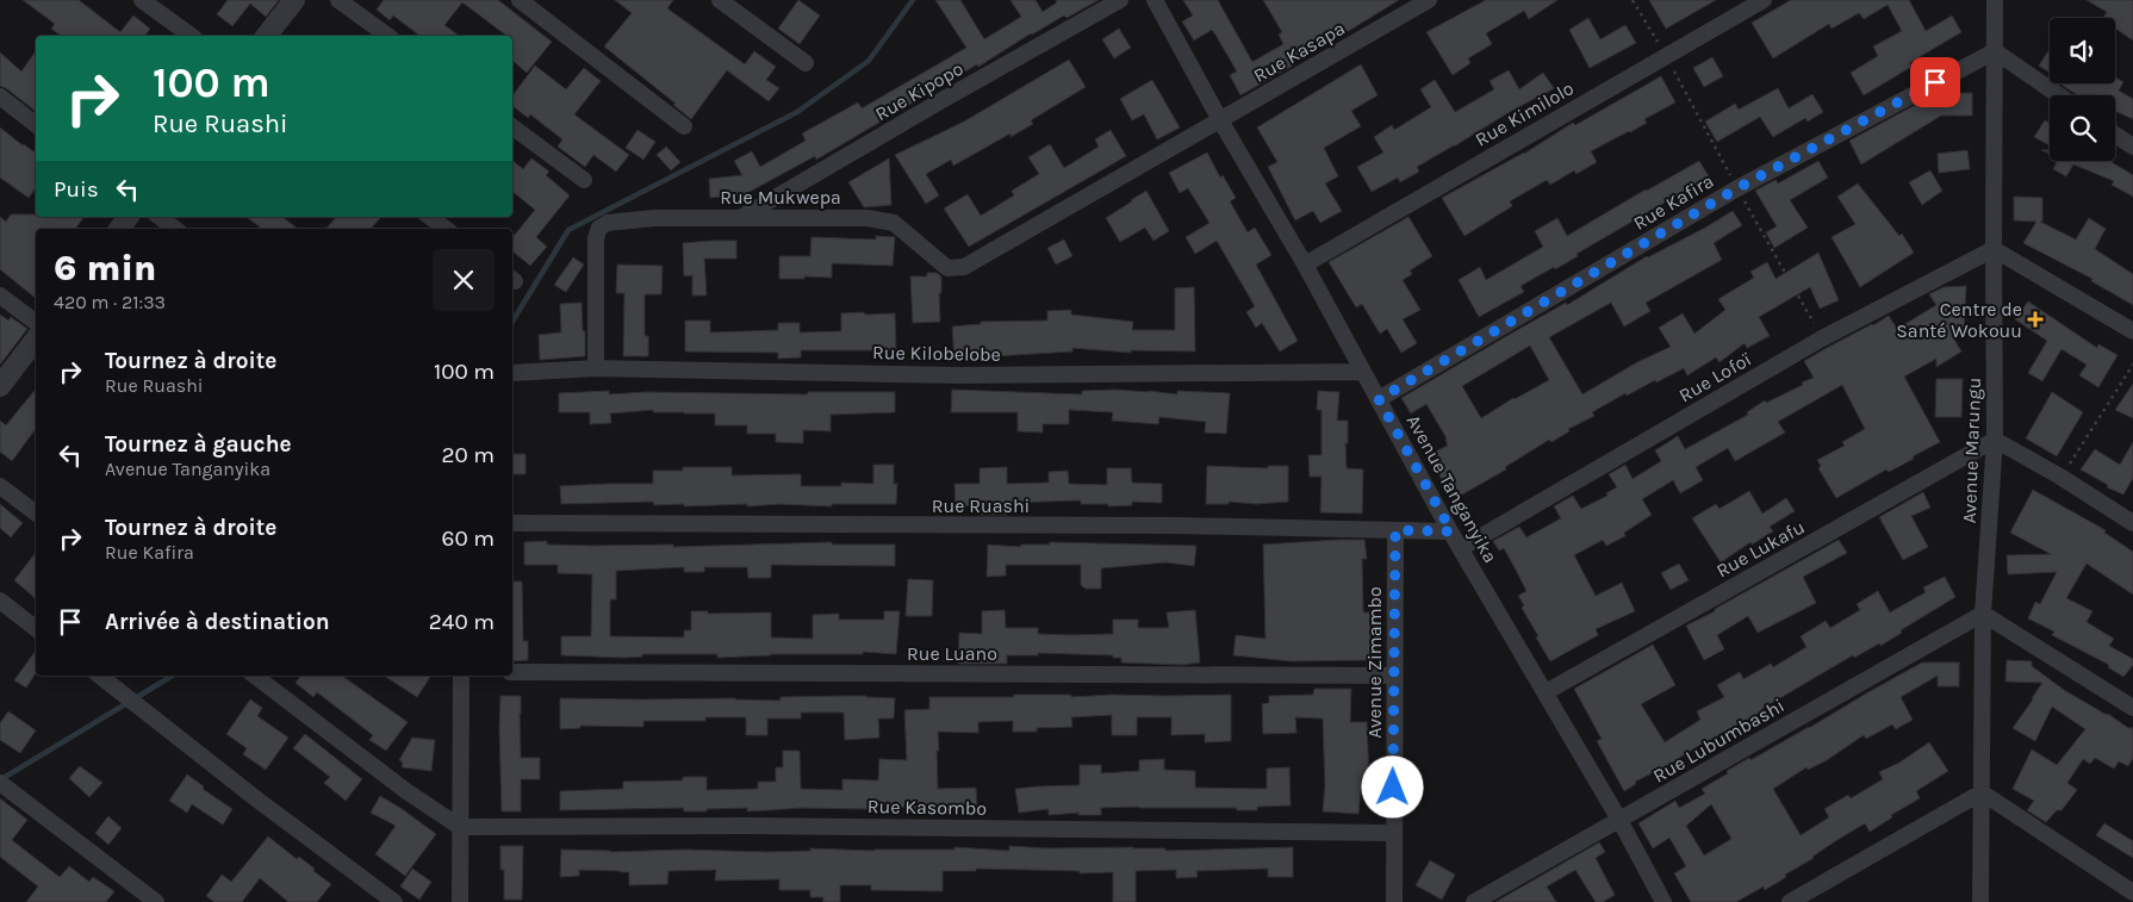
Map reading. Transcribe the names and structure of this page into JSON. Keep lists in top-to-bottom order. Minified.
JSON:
{"streets":{"street":["Rue Kasapa","Rue Kipopo","Rue Kimilolo","Rue Mukwepa","Rue Kafira","Rue Kilobelobe","Rue Lofoï","Avenue Marungu","Avenue Tanganyika","Rue Ruashi","Rue Lukafu","Rue Luano","Avenue Zimambo","Rue Lubumbashi","Rue Kasombo"]},"crossings":[["Rue Kasapa","Rue Mukwepa"],["Rue Kasapa","Avenue Tanganyika"],["Rue Kipopo","Rue Mukwepa"],["Rue Kimilolo","Avenue Tanganyika"],["Rue Mukwepa","Rue Kilobelobe"],["Rue Kafira","Avenue Marungu"],["Rue Kafira","Avenue Tanganyika"],["Rue Kilobelobe","Avenue Tanganyika"],["Rue Lofoï","Avenue Marungu"],["Rue Lofoï","Avenue Tanganyika"],["Avenue Marungu","Rue Lukafu"],["Avenue Marungu","Rue Lubumbashi"],["Avenue Tanganyika","Rue Ruashi"],["Avenue Tanganyika","Rue Lukafu"],["Avenue Tanganyika","Rue Lubumbashi"],["Rue Ruashi","Avenue Zimambo"],["Rue Luano","Avenue Zimambo"],["Avenue Zimambo","Rue Kasombo"]],"places":{"health":["Centre de Santé Wokouu"]},"page":{"turn":["100 m","Rue Ruashi"],"then":"Puis","heading":["6 min","420 m · 21:33"],"list":[{"name":"Tournez à droite","note":"Rue Ruashi","value":"100 m"},{"name":"Tournez à gauche","note":"Avenue Tanganyika","value":"20 m"},{"name":"Tournez à droite","note":"Rue Kafira","value":"60 m"},{"name":"Arrivée à destination","value":"240 m"}]}}
